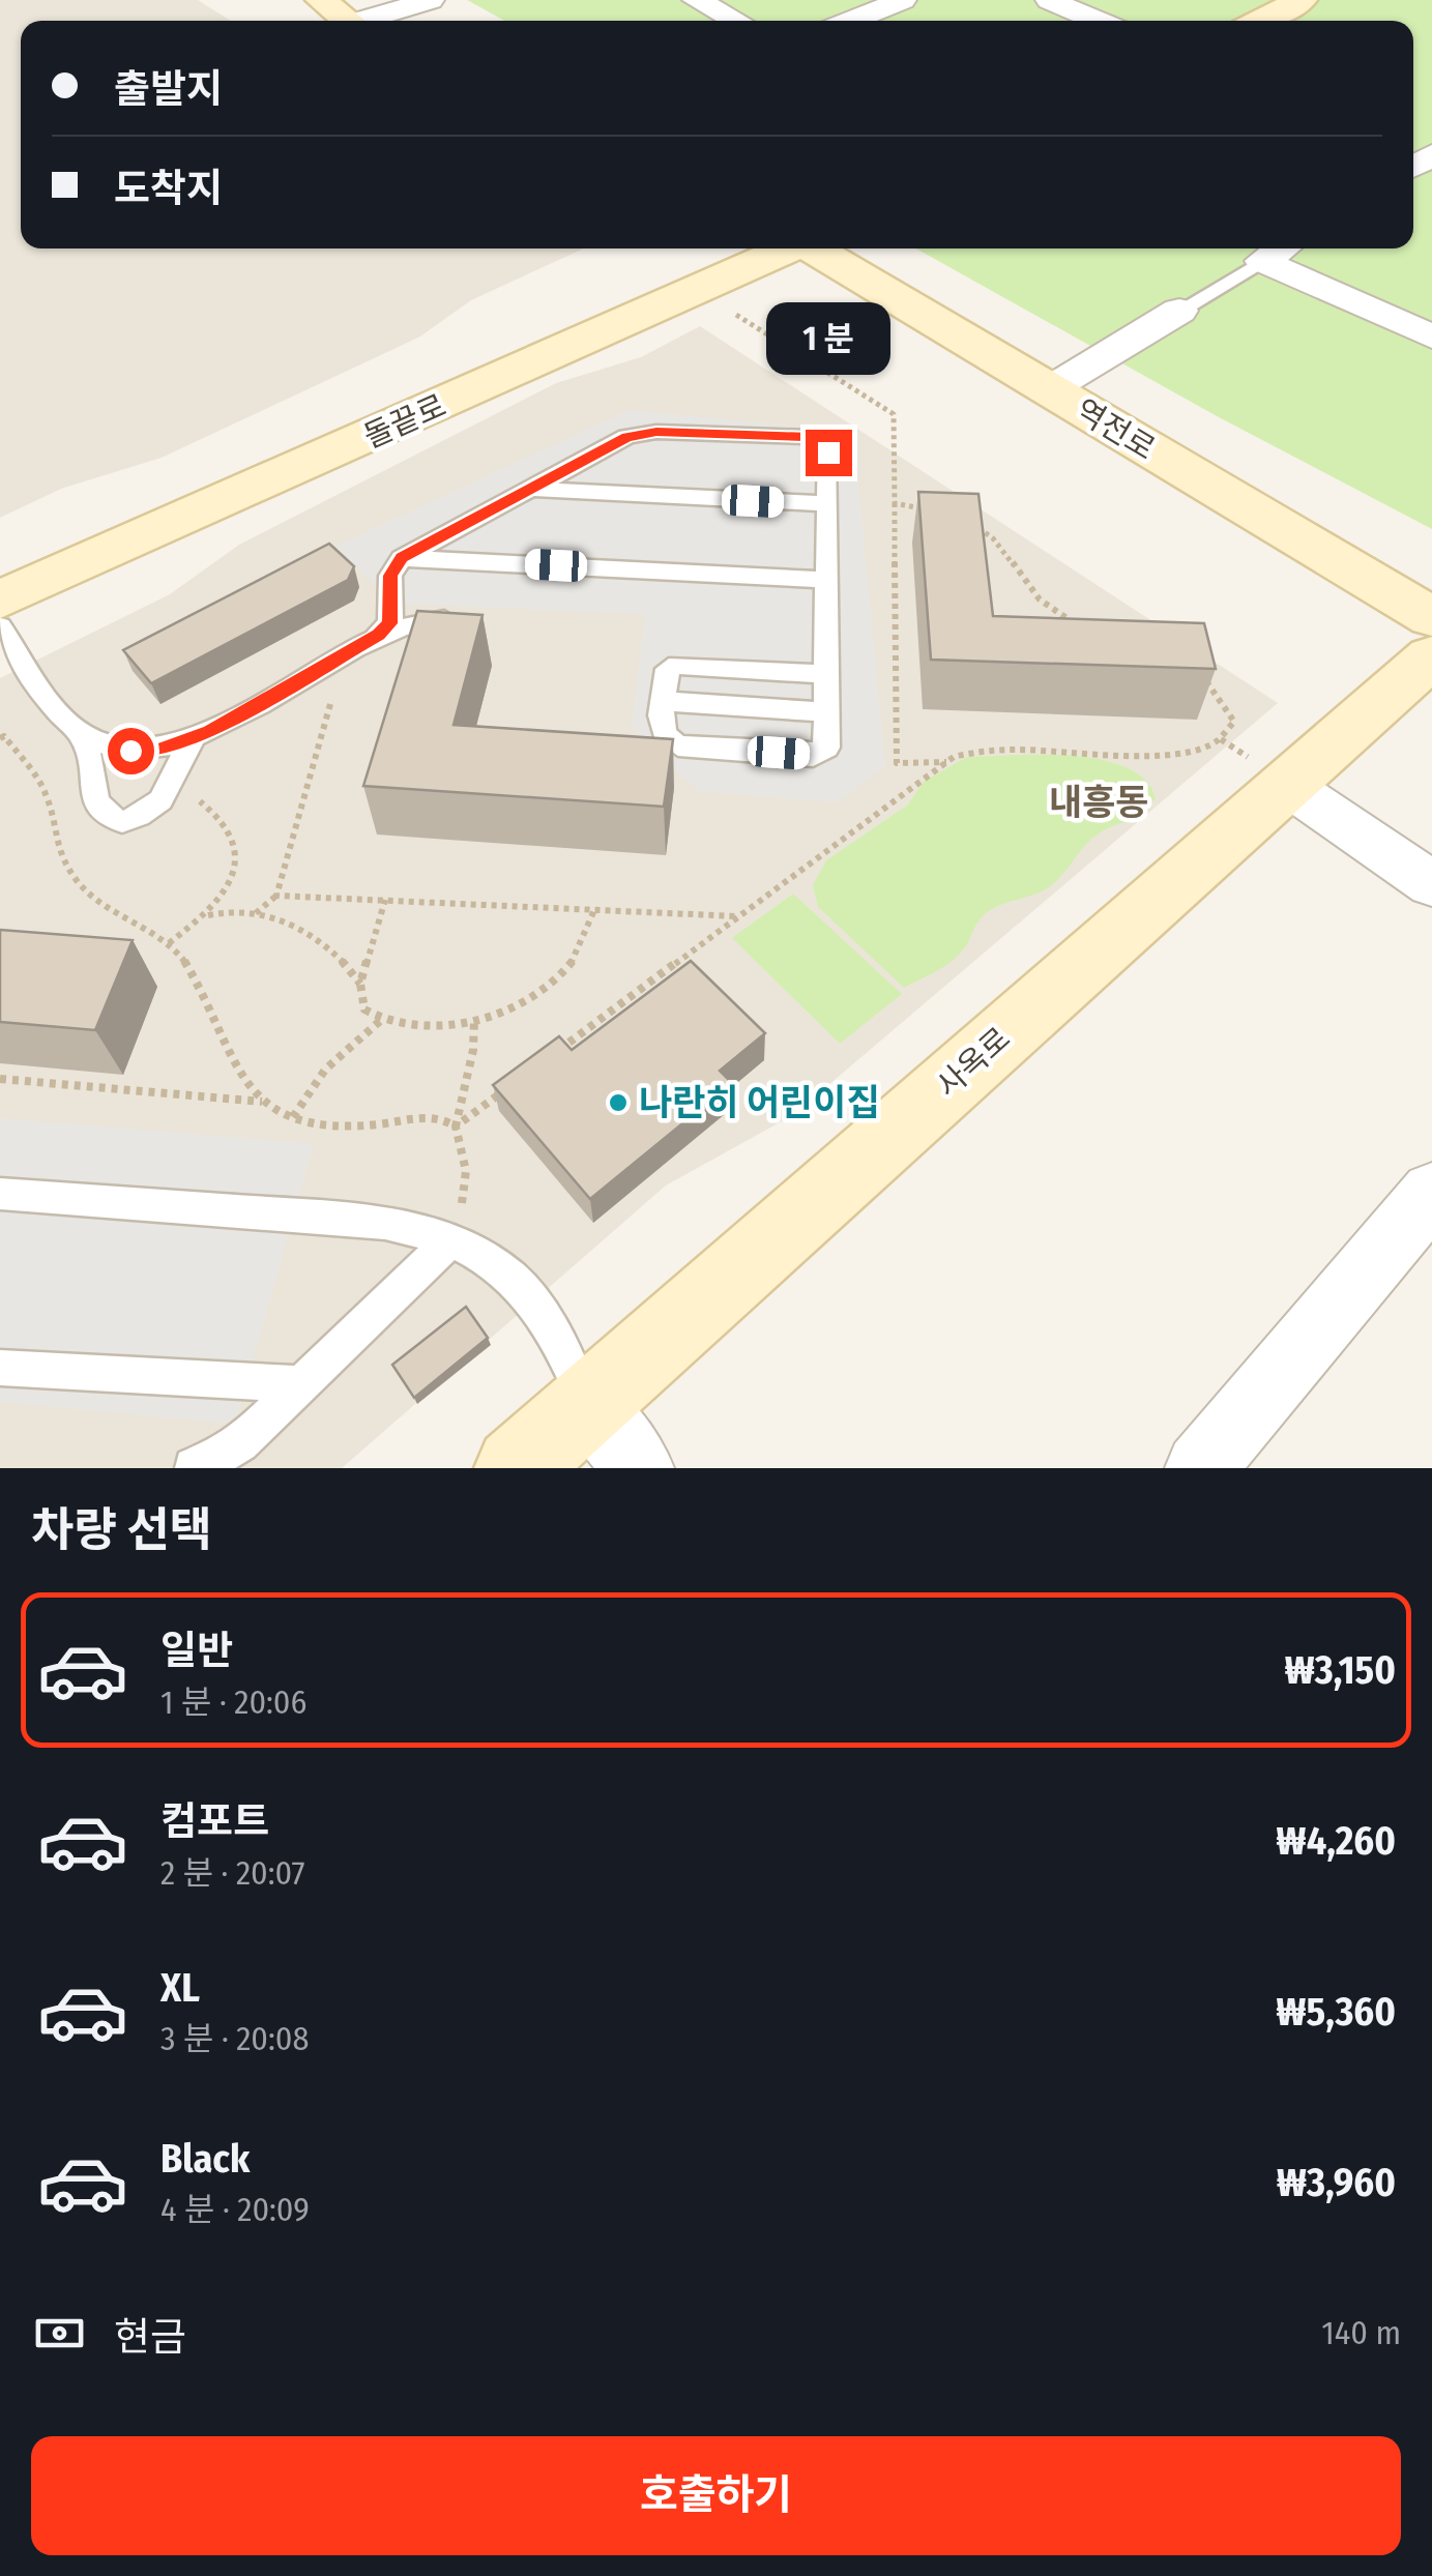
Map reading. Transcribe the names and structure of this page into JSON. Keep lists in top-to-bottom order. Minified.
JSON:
{"streets":{"street":["돌끝로","역전로","사옥로"]},"districts":["내흥동"],"places":["나란히 어린이집"],"page":{"banner":["출발지","도착지"],"bubble":"1 분","heading":"차량 선택","list":[{"name":"일반","note":"1 분 · 20:06","value":"₩3,150"},{"name":"컴포트","note":"2 분 · 20:07","value":"₩4,260"},{"name":"XL","note":"3 분 · 20:08","value":"₩5,360"},{"name":"Black","note":"4 분 · 20:09","value":"₩3,960"}],"pay":["현금","140 m"],"buttons":"호출하기"}}
